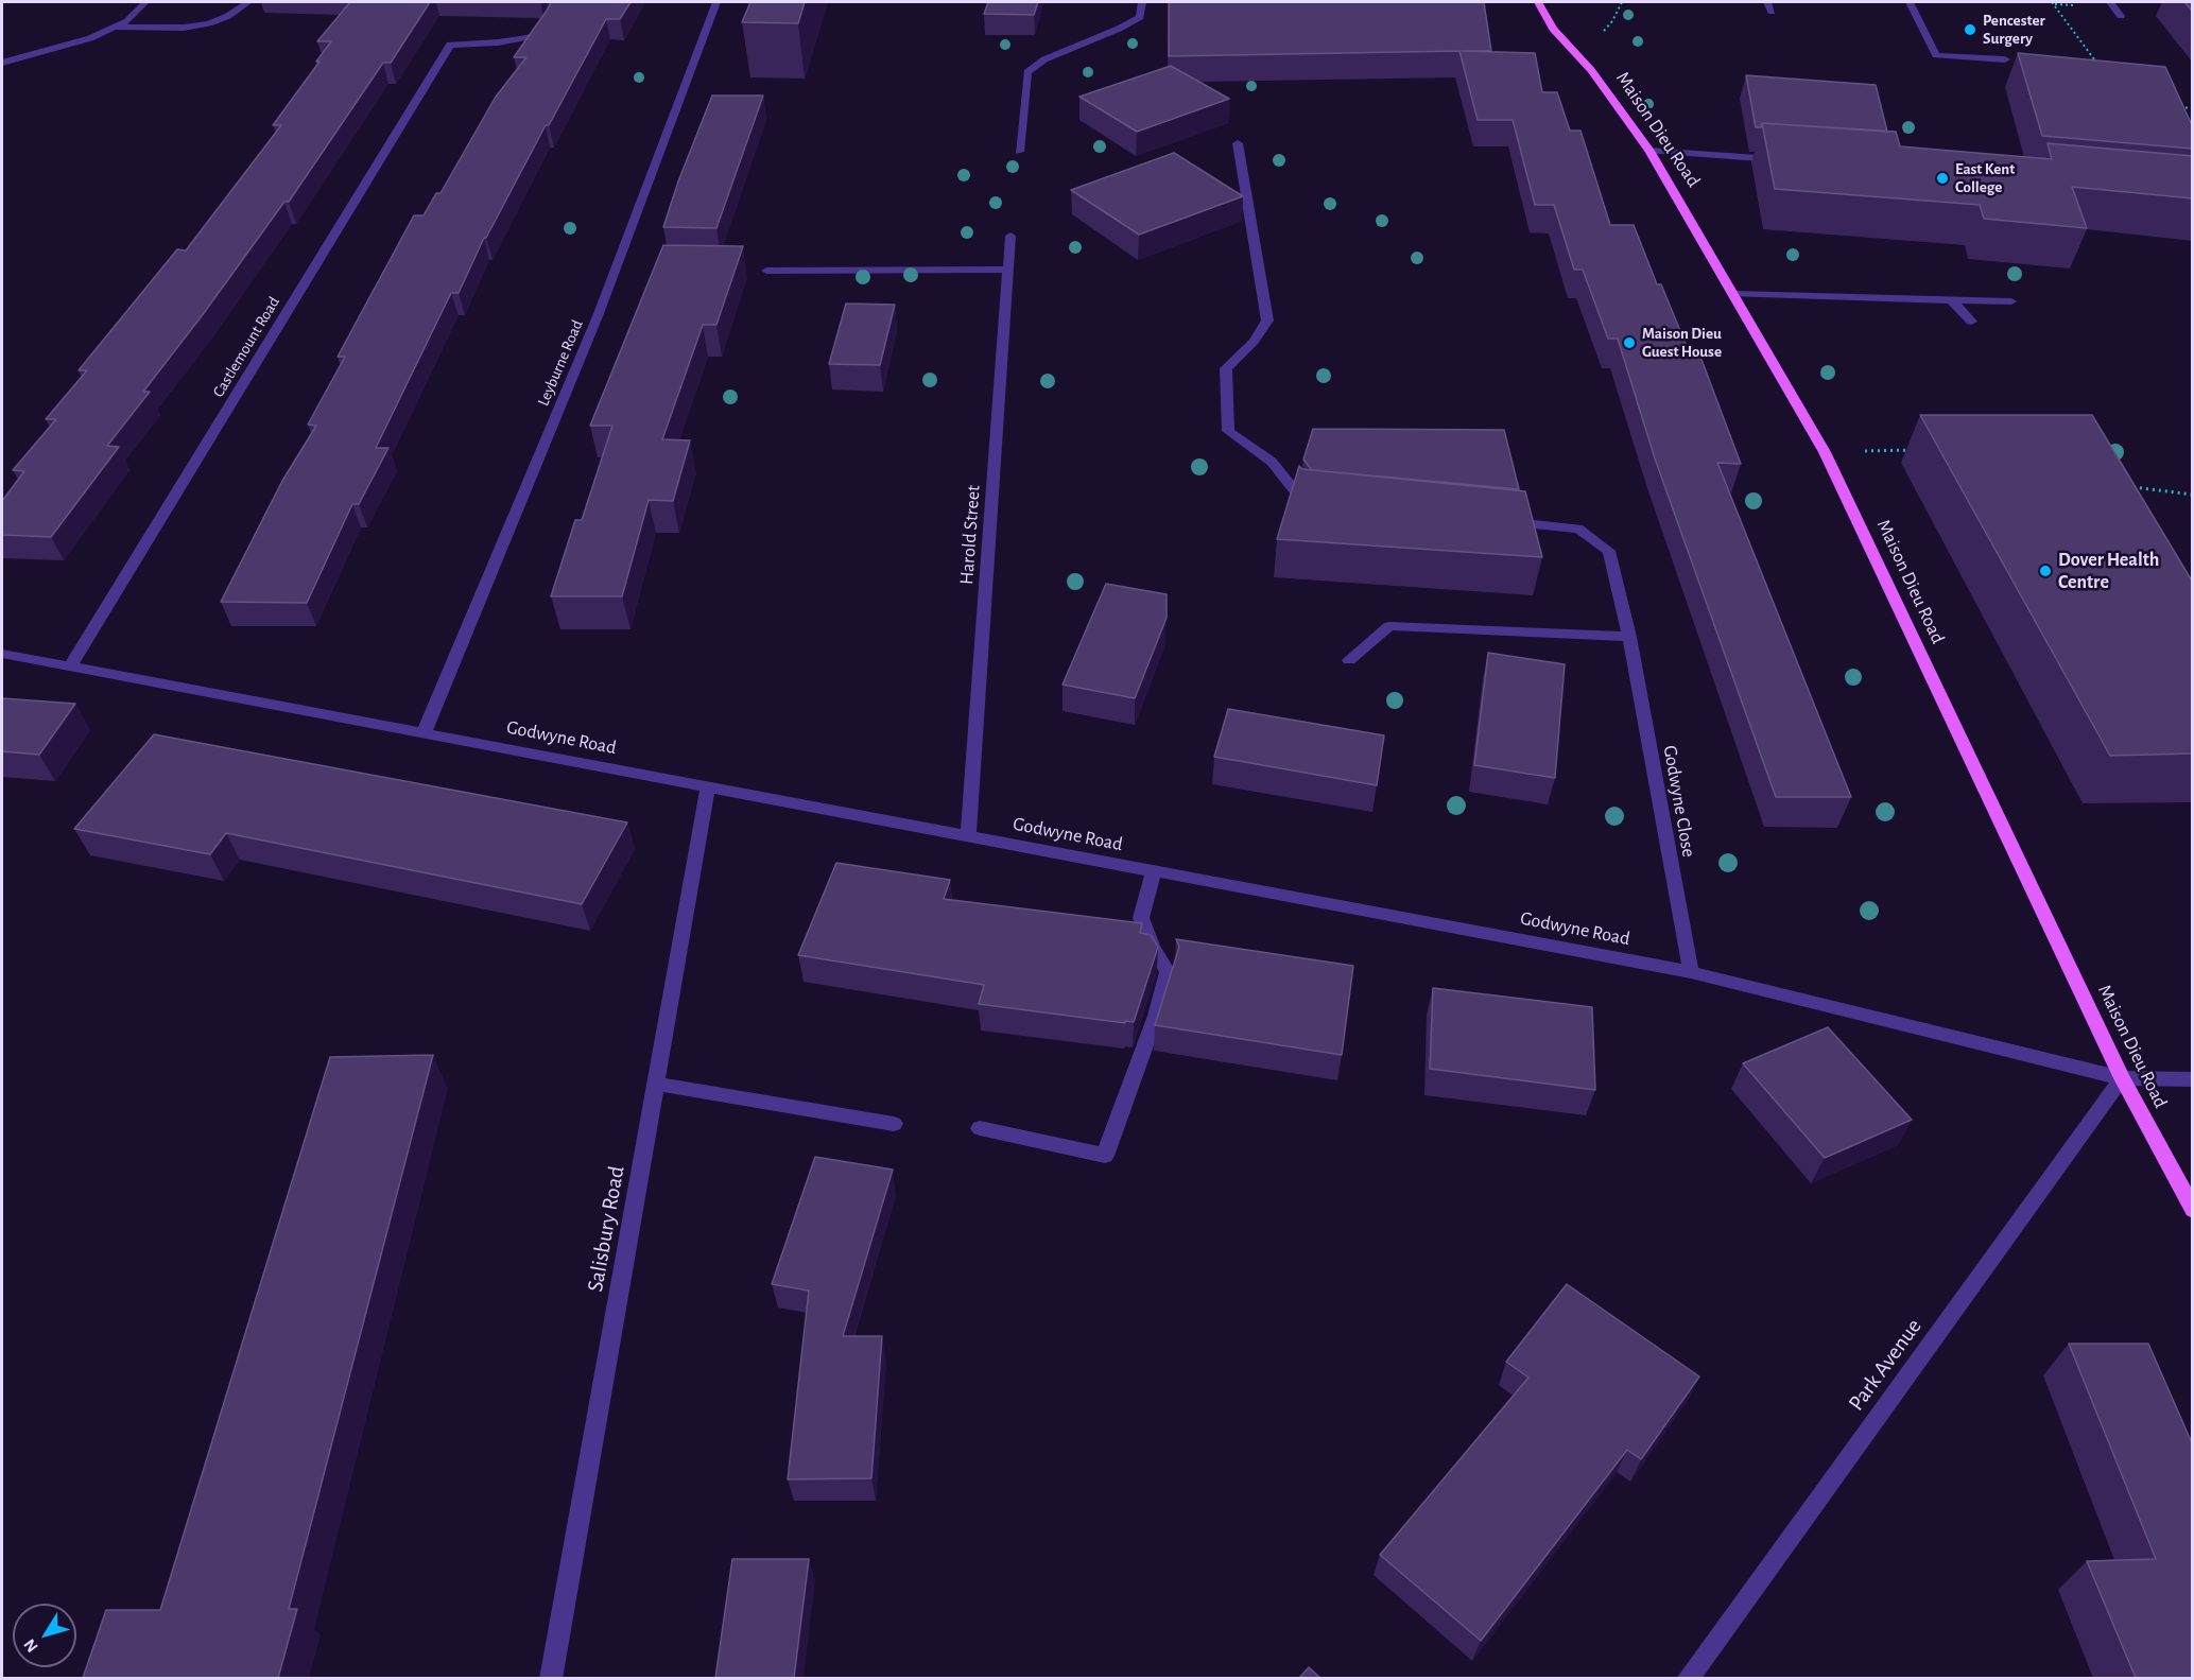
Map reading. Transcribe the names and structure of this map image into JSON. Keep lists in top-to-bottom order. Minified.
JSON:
{"streets":{"main road":["Maison Dieu Road"],"street":["Castlemount Road","Leyburne Road","Harold Street","Godwyne Road","Godwyne Close","Salisbury Road","Park Avenue"]},"crossings":[["Maison Dieu Road","Godwyne Road"],["Maison Dieu Road","Park Avenue"],["Castlemount Road","Godwyne Road"],["Leyburne Road","Godwyne Road"],["Harold Street","Godwyne Road"],["Godwyne Road","Godwyne Close"],["Godwyne Road","Salisbury Road"],["Godwyne Road","Park Avenue"]],"places":["Pencester Surgery","East Kent College","Maison Dieu Guest House","Dover Health Centre"],"north":"bottom left"}
